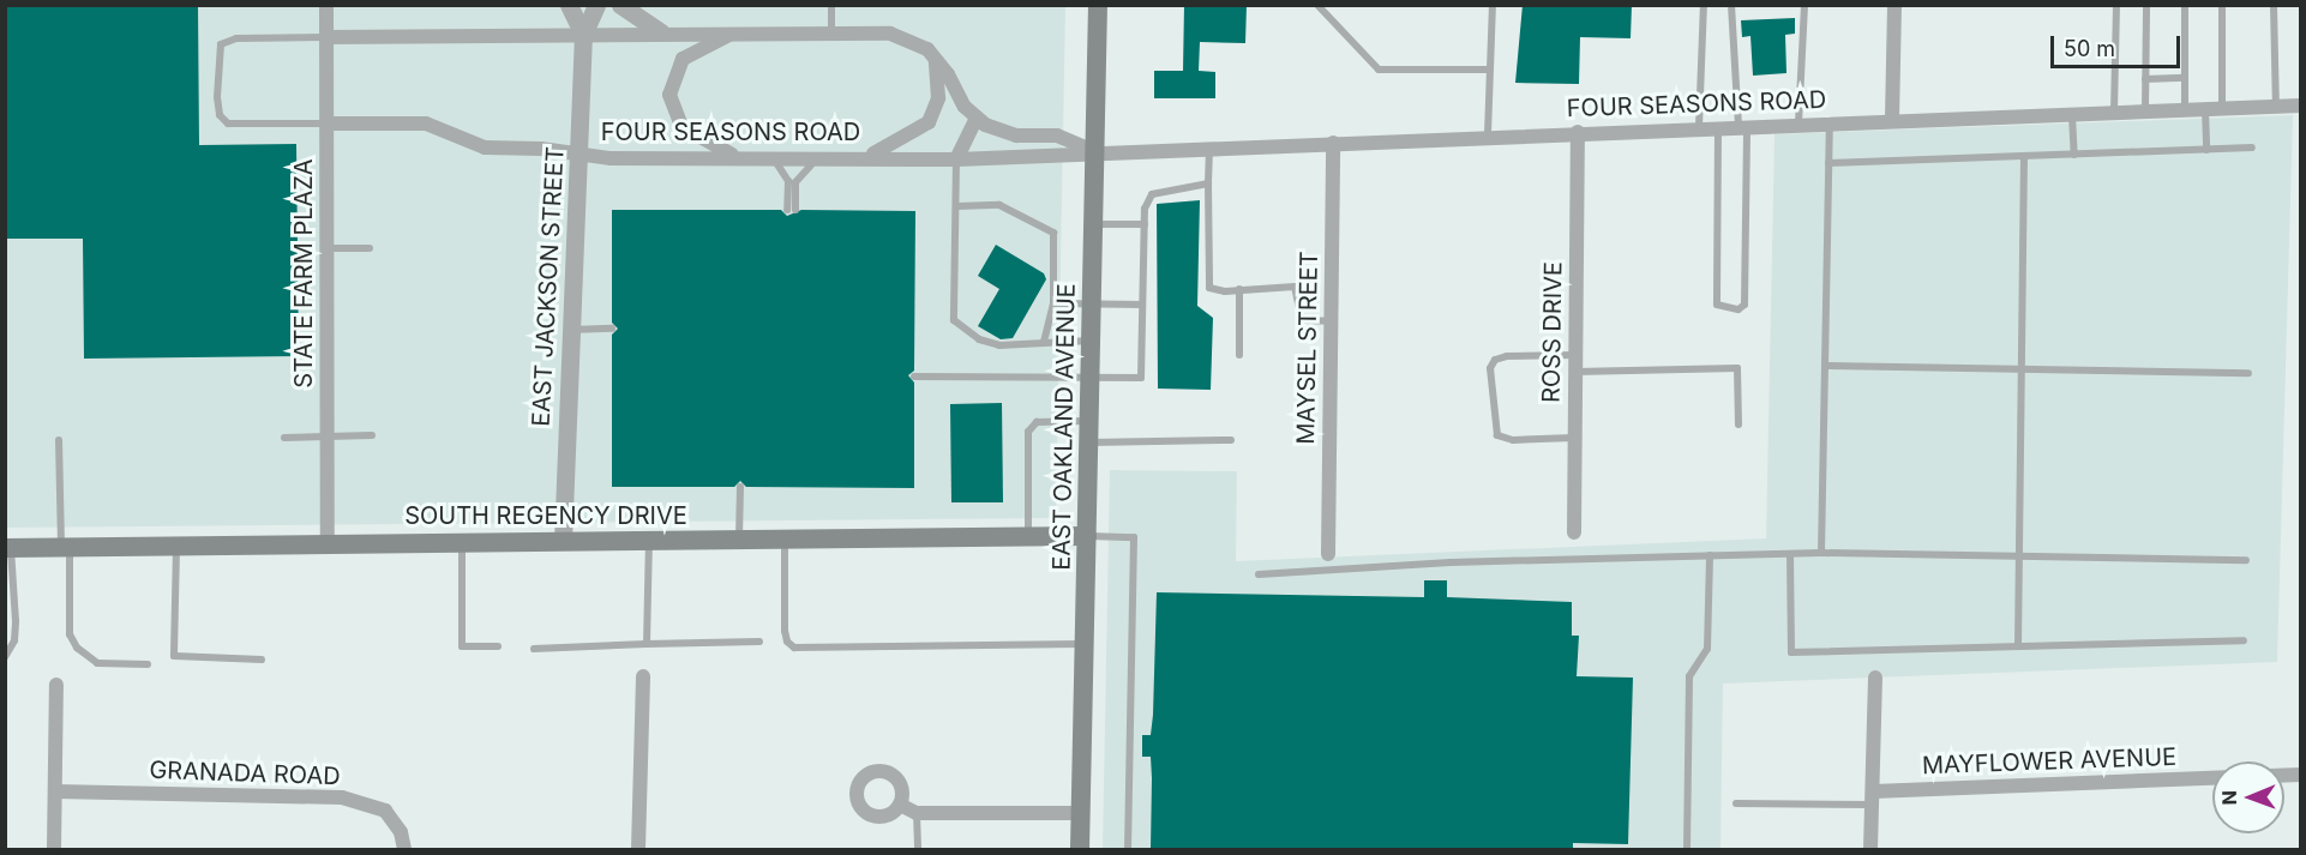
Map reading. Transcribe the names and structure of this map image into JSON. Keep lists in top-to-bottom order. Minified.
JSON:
{"streets":{"main road":["EAST OAKLAND AVENUE","SOUTH REGENCY DRIVE"],"street":["FOUR SEASONS ROAD","STATE FARM PLAZA","EAST JACKSON STREET","ROSS DRIVE","MAYSEL STREET","MAYFLOWER AVENUE","GRANADA ROAD"]},"crossings":[["FOUR SEASONS ROAD","STATE FARM PLAZA"],["FOUR SEASONS ROAD","EAST JACKSON STREET"],["FOUR SEASONS ROAD","ROSS DRIVE"],["FOUR SEASONS ROAD","MAYSEL STREET"],["FOUR SEASONS ROAD","EAST OAKLAND AVENUE"],["STATE FARM PLAZA","SOUTH REGENCY DRIVE"],["EAST JACKSON STREET","SOUTH REGENCY DRIVE"],["EAST OAKLAND AVENUE","SOUTH REGENCY DRIVE"]],"scale_bar":"50 m","north":"left"}
